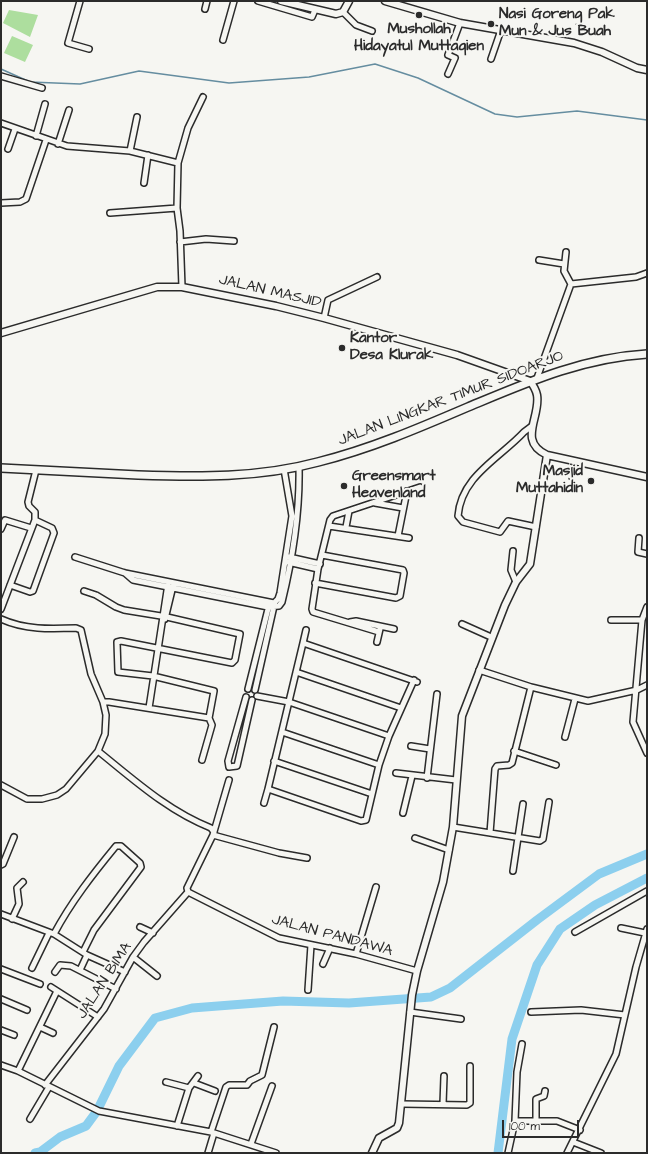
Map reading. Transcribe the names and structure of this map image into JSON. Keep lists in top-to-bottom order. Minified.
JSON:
{"streets":{"main road":["JALAN LINGKAR TIMUR SIDOARJO"],"street":["JALAN MASJID","JALAN PANDAWA","JALAN BIMA"]},"crossings":[["JALAN MASJID","JALAN LINGKAR TIMUR SIDOARJO"],["JALAN PANDAWA","JALAN BIMA"]],"places":["Mushollah Hidayatul Muttaqien","Nasi Goreng Pak Mun & Jus Buah","Kantor Desa Klurak","Masjid Muttahidin","Greensmart Heavenland"],"scale_bar":"100 m"}
